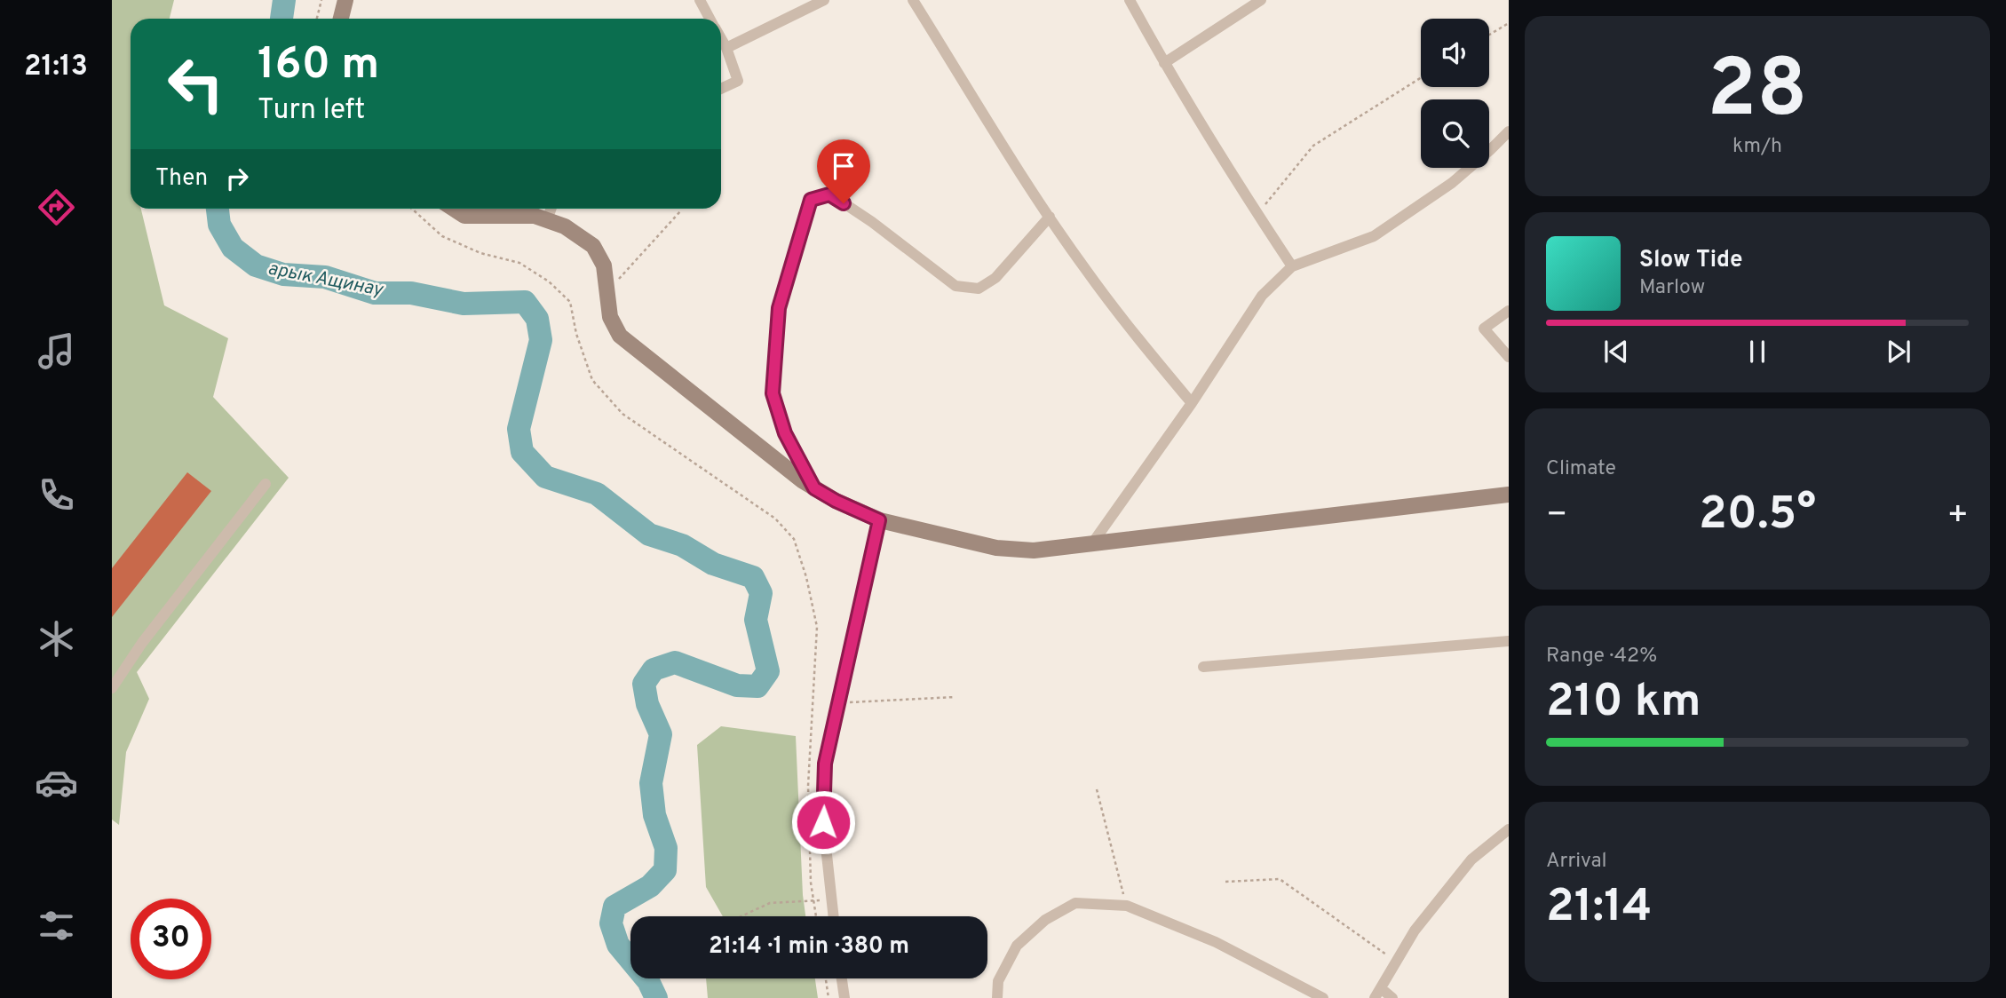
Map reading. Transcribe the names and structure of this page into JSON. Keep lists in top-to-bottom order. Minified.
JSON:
{"water":["арык Ащинау"],"page":{"tabs":"21:13","tile":[["28","km/h"],"Climate",["Range · 42%","210 km"],["Arrival","21:14"]],"turn":["160 m","Turn left"],"then":"Then","song":["Slow Tide","Marlow"],"heat":["−","20.5°","+"],"limit":"30","trip":"21:14 · 1 min · 380 m"}}
